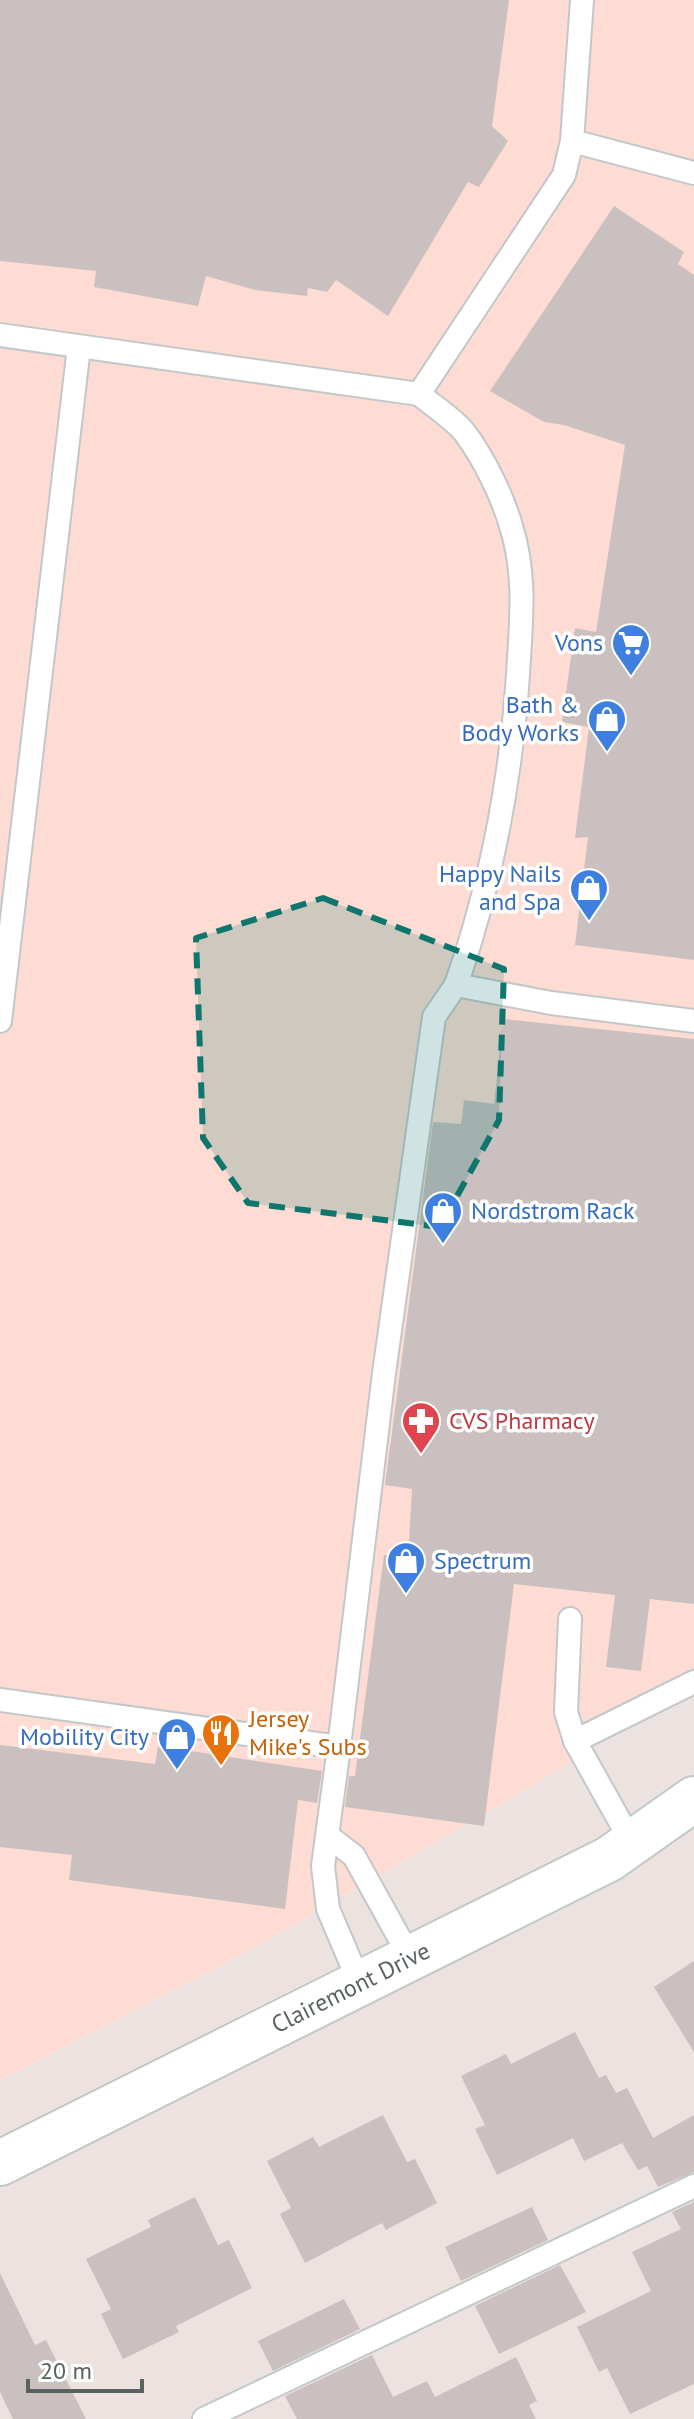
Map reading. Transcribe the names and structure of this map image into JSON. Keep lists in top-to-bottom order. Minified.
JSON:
{"streets":{"main road":["Clairemont Drive"]},"places":{"supermarket":["Vons"],"shop":["Bath & Body Works","Happy Nails and Spa","Nordstrom Rack","Spectrum","Mobility City"],"pharmacy":["CVS Pharmacy"],"restaurant":["Jersey Mike's Subs"]},"scale_bar":"20 m"}
